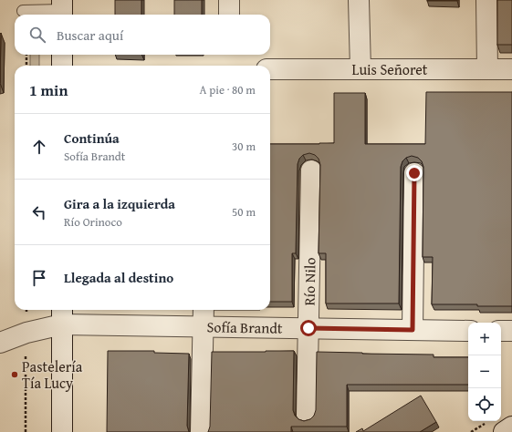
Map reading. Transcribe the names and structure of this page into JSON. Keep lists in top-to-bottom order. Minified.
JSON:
{"streets":{"street":["Luis Señoret","Río Nilo","Sofía Brandt"]},"crossings":[["Río Nilo","Sofía Brandt"]],"places":["Pastelería Tía Lucy"],"page":{"search":"Buscar aquí","heading":["1 min","A pie · 80 m"],"list":[["Continúa","Sofía Brandt","30 m"],["Gira a la izquierda","Río Orinoco","50 m"],"Llegada al destino"],"map_buttons":["+","−"]}}
